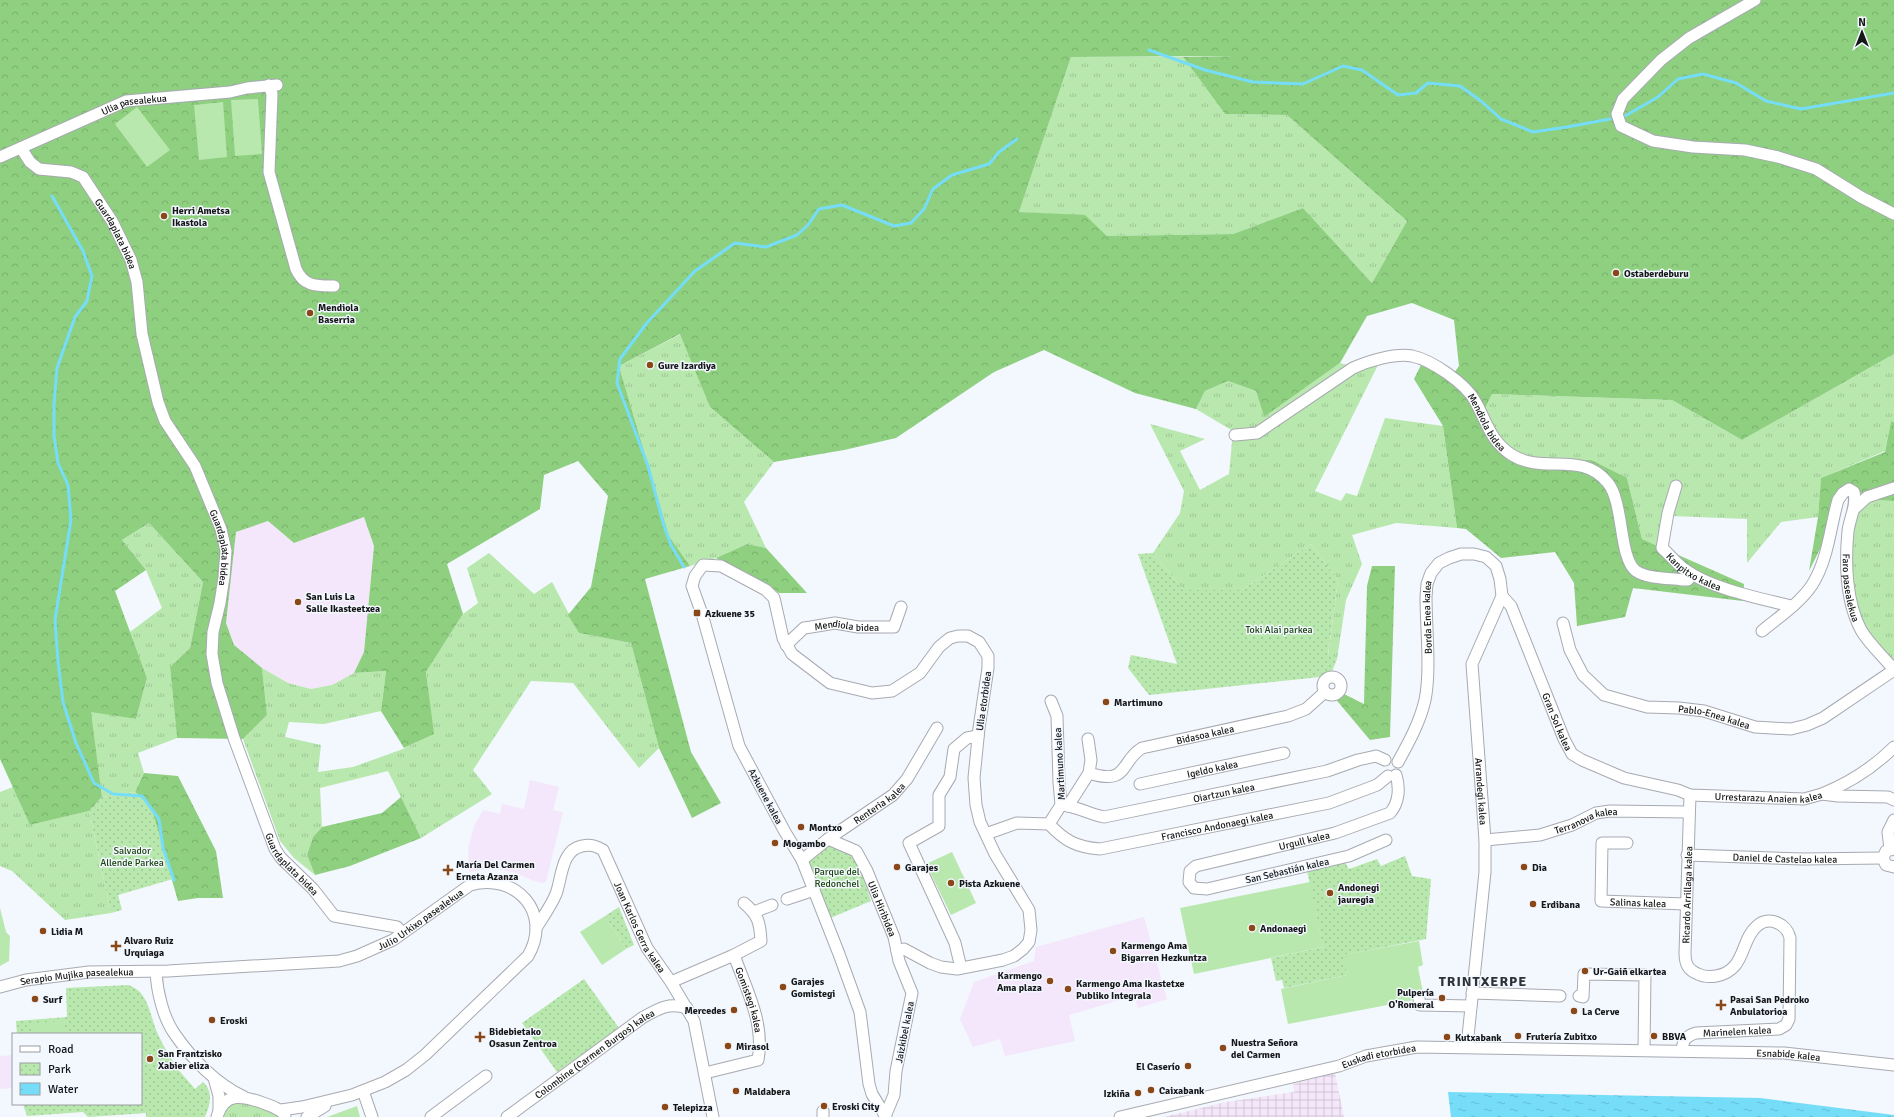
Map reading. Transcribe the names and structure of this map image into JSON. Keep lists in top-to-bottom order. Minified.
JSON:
{"streets":{"street":["Ulia pasealekua","Guardaplata bidea","Mendiola bidea","Kanpitxo kalea","Faro pasealekua","Borda Enea kalea","Ulia etorbidea","Pablo-Enea kalea","Gran Sol kalea","Bidasoa kalea","Martimuno kalea","Igeldo kalea","Oiartzun kalea","Arrandegi kalea","Urrestarazu Anaien kalea","Azkuene kalea","Renteria kalea","Terranova kalea","Francisco Andonaegi kalea","Urgull kalea","Daniel de Castelao kalea","San Sebastián kalea","Ricardo Arrillaga kalea","Salinas kalea","Ulia Hiribidea","Julio Urkixo pasealekua","Joan Karlos Gerra kalea","Serapio Mujika pasealekua","Gomistegi kalea","Marinelen kalea","Jaizkibel kalea","Colombine (Carmen Burgos) kalea","Esnabide kalea","Euskadi etorbidea"]},"crossings":[["Ulia pasealekua","Guardaplata bidea"],["Guardaplata bidea","Julio Urkixo pasealekua"],["Mendiola bidea","Kanpitxo kalea"],["Mendiola bidea","Ulia etorbidea"],["Kanpitxo kalea","Faro pasealekua"],["Faro pasealekua","Pablo-Enea kalea"],["Borda Enea kalea","Gran Sol kalea"],["Borda Enea kalea","Oiartzun kalea"],["Borda Enea kalea","Arrandegi kalea"],["Borda Enea kalea","Francisco Andonaegi kalea"],["Borda Enea kalea","Urgull kalea"],["Ulia etorbidea","Azkuene kalea"],["Ulia etorbidea","Ulia Hiribidea"],["Ulia etorbidea","Jaizkibel kalea"],["Gran Sol kalea","Arrandegi kalea"],["Gran Sol kalea","Urrestarazu Anaien kalea"],["Gran Sol kalea","Ricardo Arrillaga kalea"],["Martimuno kalea","Oiartzun kalea"],["Martimuno kalea","Francisco Andonaegi kalea"],["Oiartzun kalea","Francisco Andonaegi kalea"],["Oiartzun kalea","Urgull kalea"],["Arrandegi kalea","Terranova kalea"],["Arrandegi kalea","Euskadi etorbidea"],["Urrestarazu Anaien kalea","Ricardo Arrillaga kalea"],["Azkuene kalea","Renteria kalea"],["Azkuene kalea","Jaizkibel kalea"],["Renteria kalea","Ulia Hiribidea"],["Terranova kalea","Ricardo Arrillaga kalea"],["Francisco Andonaegi kalea","Urgull kalea"],["Urgull kalea","San Sebastián kalea"],["Daniel de Castelao kalea","Ricardo Arrillaga kalea"],["Ricardo Arrillaga kalea","Salinas kalea"],["Ricardo Arrillaga kalea","Marinelen kalea"],["Ulia Hiribidea","Jaizkibel kalea"],["Julio Urkixo pasealekua","Joan Karlos Gerra kalea"],["Julio Urkixo pasealekua","Serapio Mujika pasealekua"],["Joan Karlos Gerra kalea","Gomistegi kalea"],["Joan Karlos Gerra kalea","Colombine (Carmen Burgos) kalea"],["Marinelen kalea","Esnabide kalea"],["Marinelen kalea","Euskadi etorbidea"],["Esnabide kalea","Euskadi etorbidea"]],"districts":["TRINTXERPE"],"parks":["Toki Alai parkea","Salvador Allende Parkea","Parque del Redonchel"],"places":{"other":["Herri Ametsa Ikastola","Ostaberdeburu","Mendiola Baserria","Gure Izardiya","San Luis La Salle Ikasteetxea","Martimuno","Montxo","Mogambo","Garajes","Dia","Pista Azkuene","Andonegi jauregia","Erdibana","Andonaegi","Lidia M","Karmengo Ama Bigarren Hezkuntza","Ur-Gaiñ elkartea","Karmengo Ama plaza","Garajes Gomistegi","Karmengo Ama Ikastetxe Publiko Integrala","Pulpería O'Romeral","Surf","Mercedes","La Cerve","Eroski","Frutería Zubitxo","BBVA","Kutxabank","Mirasol","Nuestra Señora del Carmen","San Frantzisko Xabier eliza","El Caserío","Caixabank","Maldabera","Izkiña","Eroski City","Telepizza"],"transit":["Azkuene 35"],"health":["María Del Carmen Erneta Azanza","Alvaro Ruiz Urquiaga","Pasai San Pedroko Anbulatorioa","Bidebietako Osasun Zentroa"]},"legend":["Road","Park","Water"],"north":"top"}
